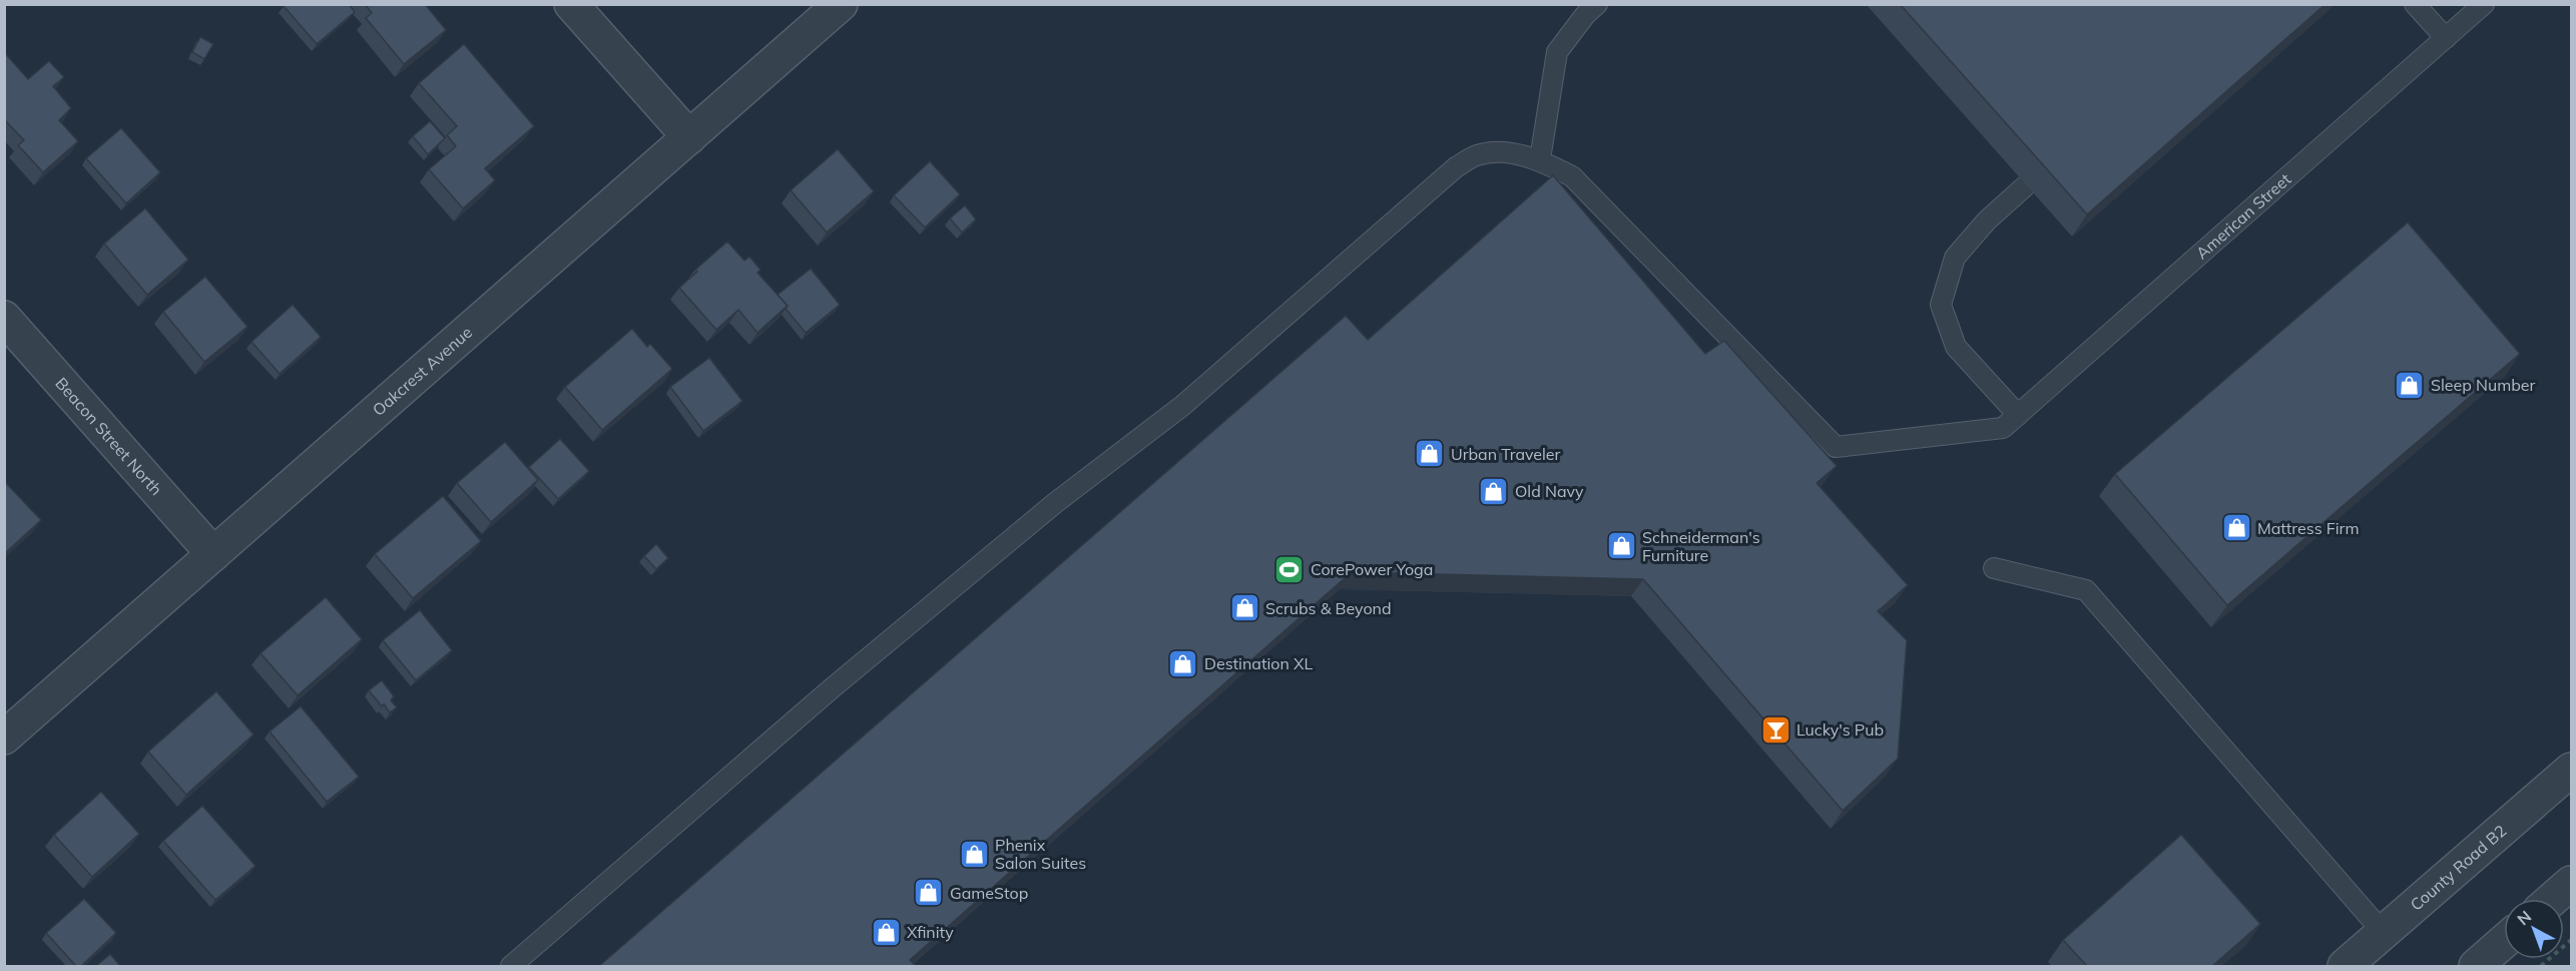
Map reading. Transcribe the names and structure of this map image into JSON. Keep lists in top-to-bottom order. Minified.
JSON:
{"streets":{"street":["Oakcrest Avenue","Beacon Street North","County Road B2"],"lane":["American Street"]},"crossings":[["Oakcrest Avenue","Beacon Street North"]],"places":{"shop":["Sleep Number","Urban Traveler","Old Navy","Mattress Firm","Schneiderman's Furniture","Scrubs & Beyond","Destination XL","Phenix Salon Suites","GameStop","Xfinity"],"sports":["CorePower Yoga"],"bar":["Lucky's Pub"]},"north":"top left"}
